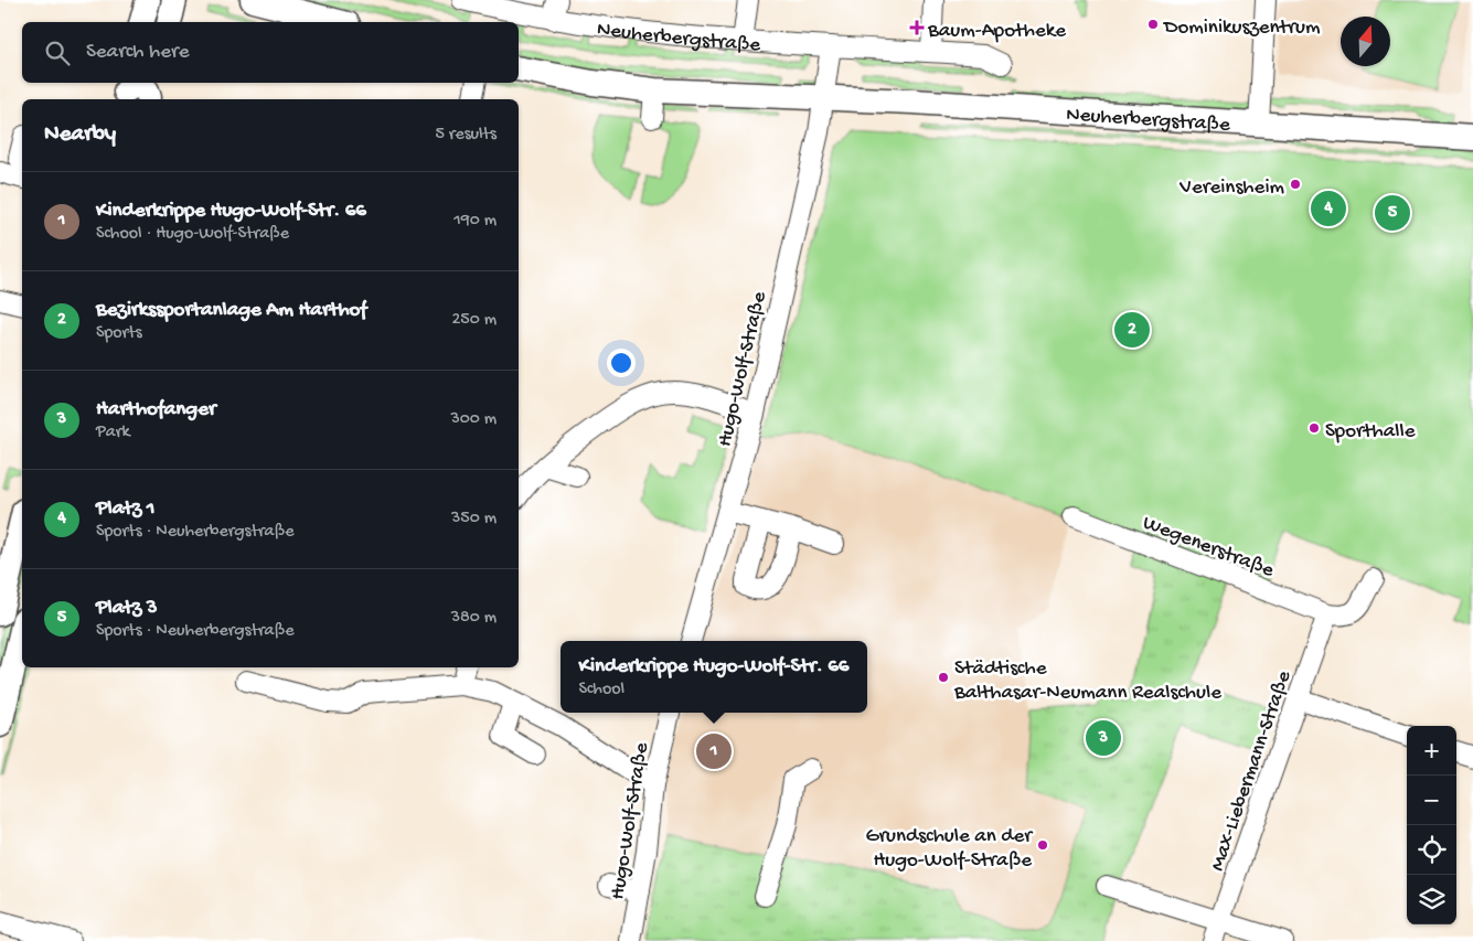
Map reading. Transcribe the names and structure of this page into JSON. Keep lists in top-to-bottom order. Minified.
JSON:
{"streets":{"main road":["Neuherbergstraße"],"street":["Hugo-Wolf-Straße","Wegenerstraße","Max-Liebermann-Straße"]},"crossings":[["Neuherbergstraße","Hugo-Wolf-Straße"],["Wegenerstraße","Max-Liebermann-Straße"]],"places":{"other":["Dominikuszentrum","Vereinsheim","Sporthalle","Städtische Balthasar-Neumann Realschule","Grundschule an der Hugo-Wolf-Straße"],"health":["Baum-Apotheke"]},"north":"top","page":{"search":"Search here","heading":["Nearby","5 results"],"list":[{"mark":"1","name":"Kinderkrippe Hugo-Wolf-Str. 66","note":"School · Hugo-Wolf-Straße","value":"190 m"},{"mark":"2","name":"Bezirkssportanlage Am Harthof","note":"Sports","value":"250 m"},{"mark":"3","name":"Harthofanger","note":"Park","value":"300 m"},{"mark":"4","name":"Platz 1","note":"Sports · Neuherbergstraße","value":"350 m"},{"mark":"5","name":"Platz 3","note":"Sports · Neuherbergstraße","value":"380 m"}],"pins":["4","5","2","3","1"],"popup":["Kinderkrippe Hugo-Wolf-Str. 66","School"],"map_buttons":["+","−"]}}
